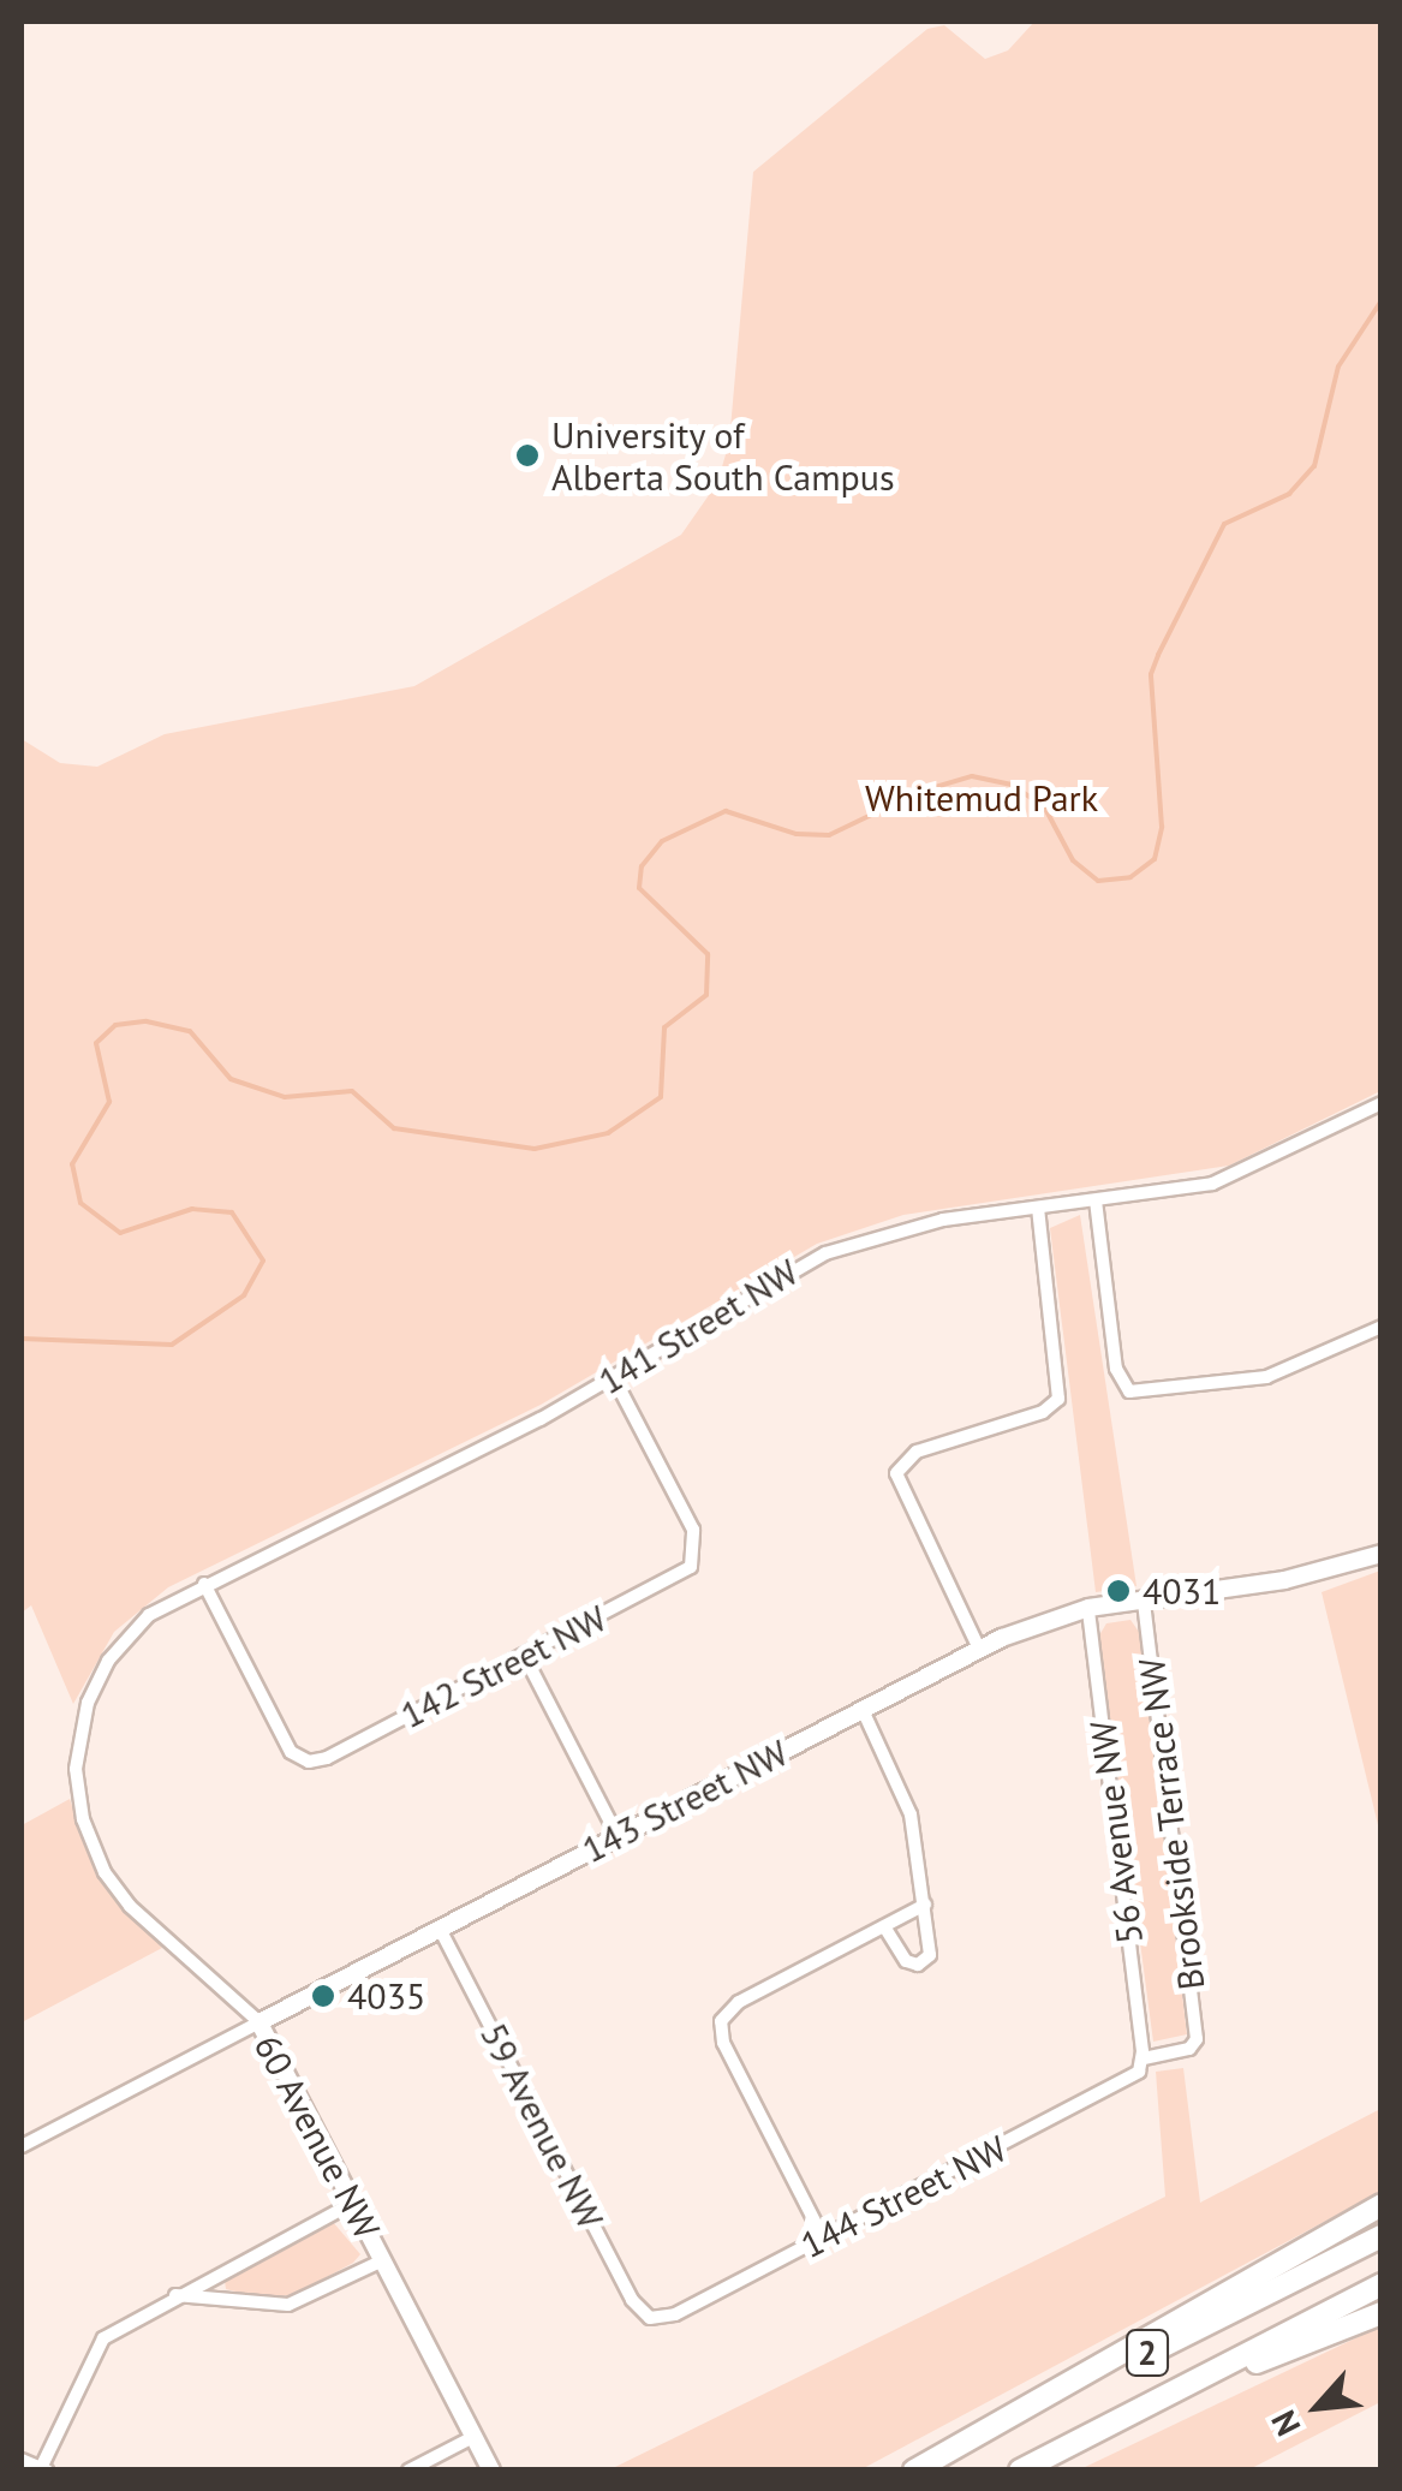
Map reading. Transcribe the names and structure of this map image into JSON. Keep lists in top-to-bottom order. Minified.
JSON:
{"streets":{"highway":["2"],"street":["141 Street NW","142 Street NW","143 Street NW","Brookside Terrace NW","56 Avenue NW","59 Avenue NW","60 Avenue NW","144 Street NW"]},"crossings":[["141 Street NW","142 Street NW"],["141 Street NW","60 Avenue NW"],["143 Street NW","Brookside Terrace NW"],["143 Street NW","56 Avenue NW"],["143 Street NW","59 Avenue NW"],["143 Street NW","60 Avenue NW"],["Brookside Terrace NW","56 Avenue NW"],["Brookside Terrace NW","144 Street NW"],["56 Avenue NW","144 Street NW"],["59 Avenue NW","144 Street NW"]],"parks":["Whitemud Park"],"places":["University of Alberta South Campus","4031","4035"],"north":"bottom left"}
